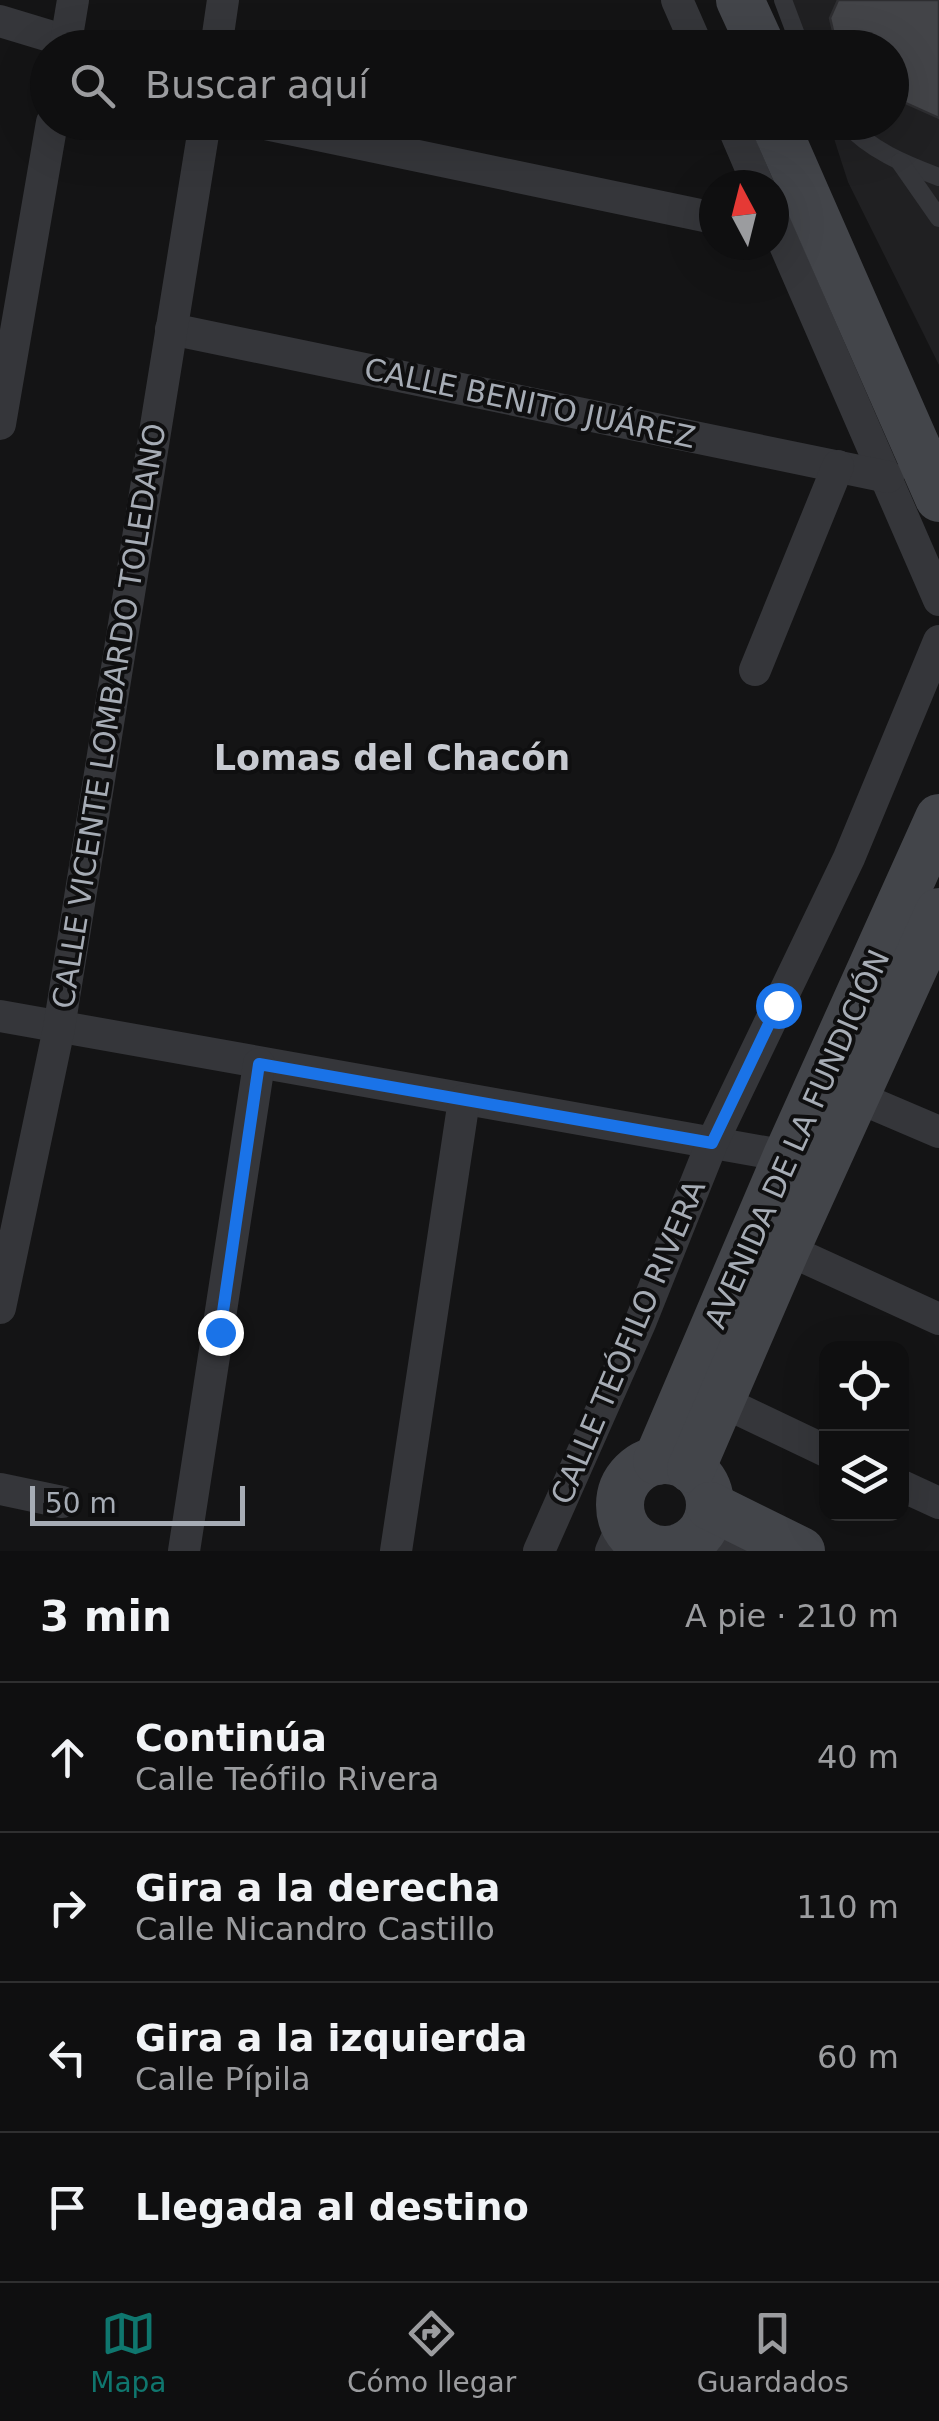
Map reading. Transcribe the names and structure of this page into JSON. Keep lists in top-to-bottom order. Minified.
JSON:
{"streets":{"street":["CALLE BENITO JUÁREZ","CALLE VICENTE LOMBARDO TOLEDANO","AVENIDA DE LA FUNDICIÓN","CALLE TEÓFILO RIVERA"]},"crossings":[["CALLE BENITO JUÁREZ","CALLE VICENTE LOMBARDO TOLEDANO"]],"districts":["Lomas del Chacón"],"scale_bar":"50 m","north":"top","page":{"search":"Buscar aquí","scale":"50 m","heading":["3 min","A pie · 210 m"],"list":[["Continúa","Calle Teófilo Rivera","40 m"],["Gira a la derecha","Calle Nicandro Castillo","110 m"],["Gira a la izquierda","Calle Pípila","60 m"],"Llegada al destino"],"nav":["Mapa","Cómo llegar","Guardados"]}}
